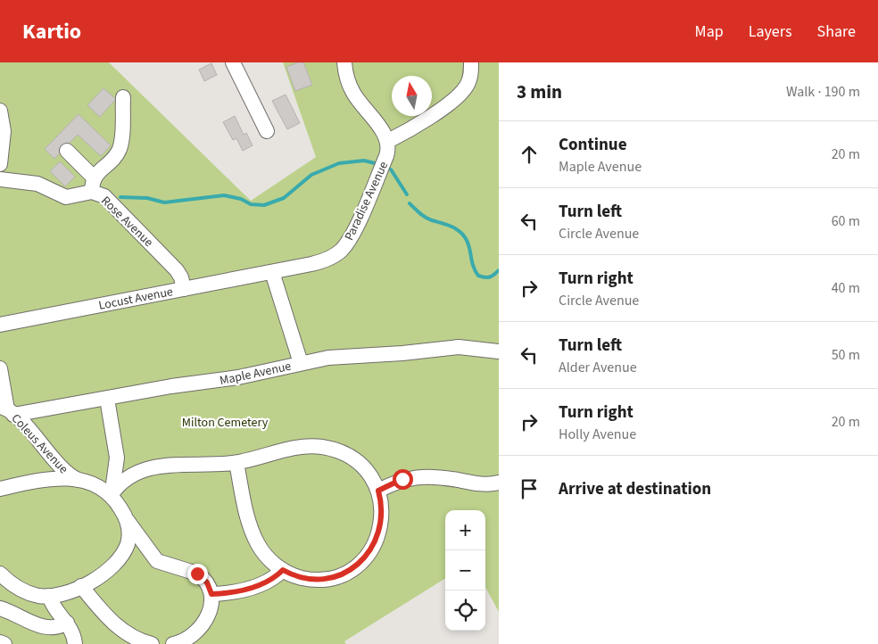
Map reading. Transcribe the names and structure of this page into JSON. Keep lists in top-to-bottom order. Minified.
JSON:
{"streets":{"street":["Paradise Avenue","Rose Avenue","Locust Avenue","Maple Avenue","Coleus Avenue"]},"crossings":[["Paradise Avenue","Locust Avenue"],["Rose Avenue","Locust Avenue"],["Maple Avenue","Coleus Avenue"]],"parks":["Milton Cemetery"],"north":"top","page":{"header":"Kartio","nav":["Map","Layers","Share"],"heading":["3 min","Walk · 190 m"],"list":[["Continue","Maple Avenue","20 m"],["Turn left","Circle Avenue","60 m"],["Turn right","Circle Avenue","40 m"],["Turn left","Alder Avenue","50 m"],["Turn right","Holly Avenue","20 m"],"Arrive at destination"],"map_buttons":["+","−"]}}
